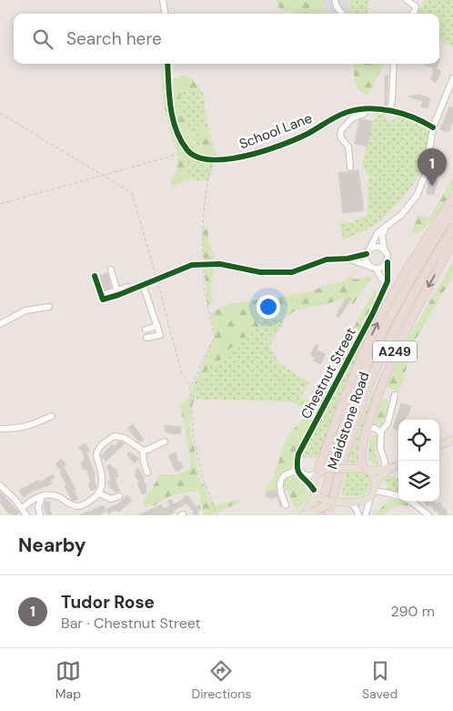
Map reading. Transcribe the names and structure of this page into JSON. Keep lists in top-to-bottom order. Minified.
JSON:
{"streets":{"highway":["A249","Maidstone Road"],"street":["School Lane","Chestnut Street"]},"page":{"search":"Search here","pins":"1","heading":"Nearby","list":[{"mark":"1","name":"Tudor Rose","note":"Bar · Chestnut Street","value":"290 m"}],"nav":["Map","Directions","Saved"]}}
